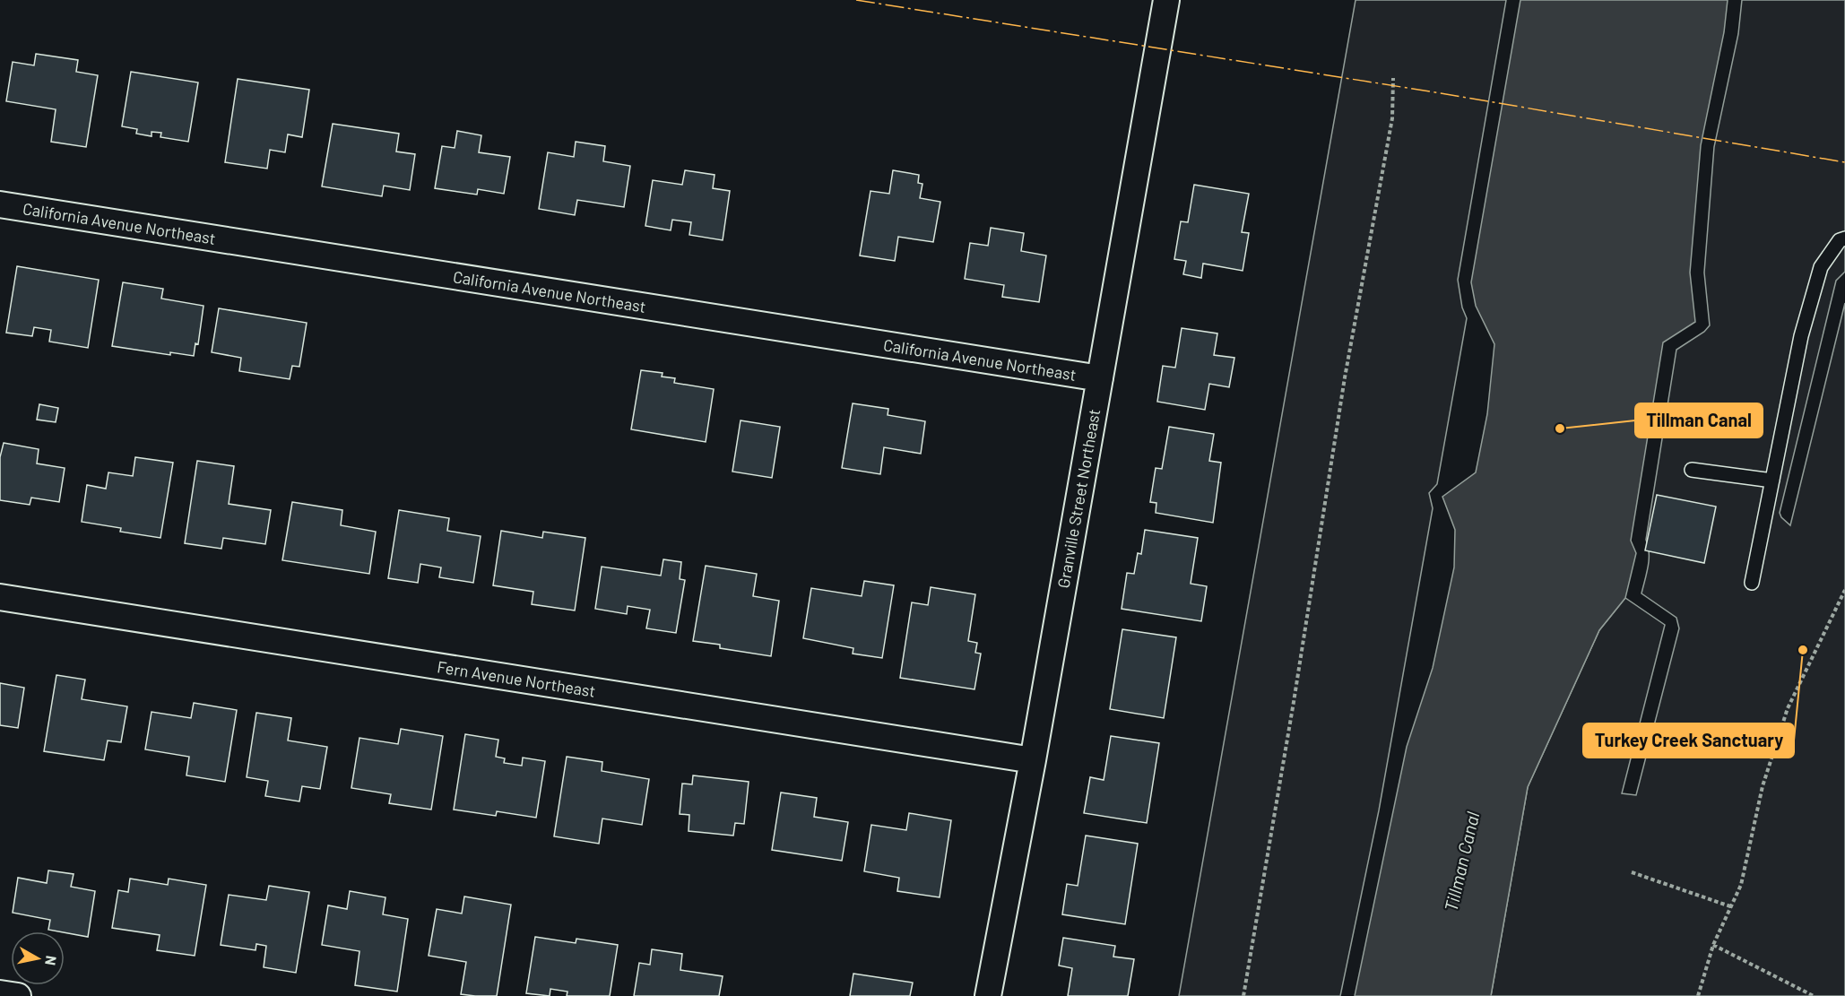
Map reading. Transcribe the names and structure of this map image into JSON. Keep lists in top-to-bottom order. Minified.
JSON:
{"streets":{"street":["California Avenue Northeast","Granville Street Northeast","Fern Avenue Northeast"]},"crossings":[["California Avenue Northeast","Granville Street Northeast"],["Granville Street Northeast","Fern Avenue Northeast"]],"water":["Tillman Canal"],"places":["Tillman Canal","Turkey Creek Sanctuary"],"north":"right"}
